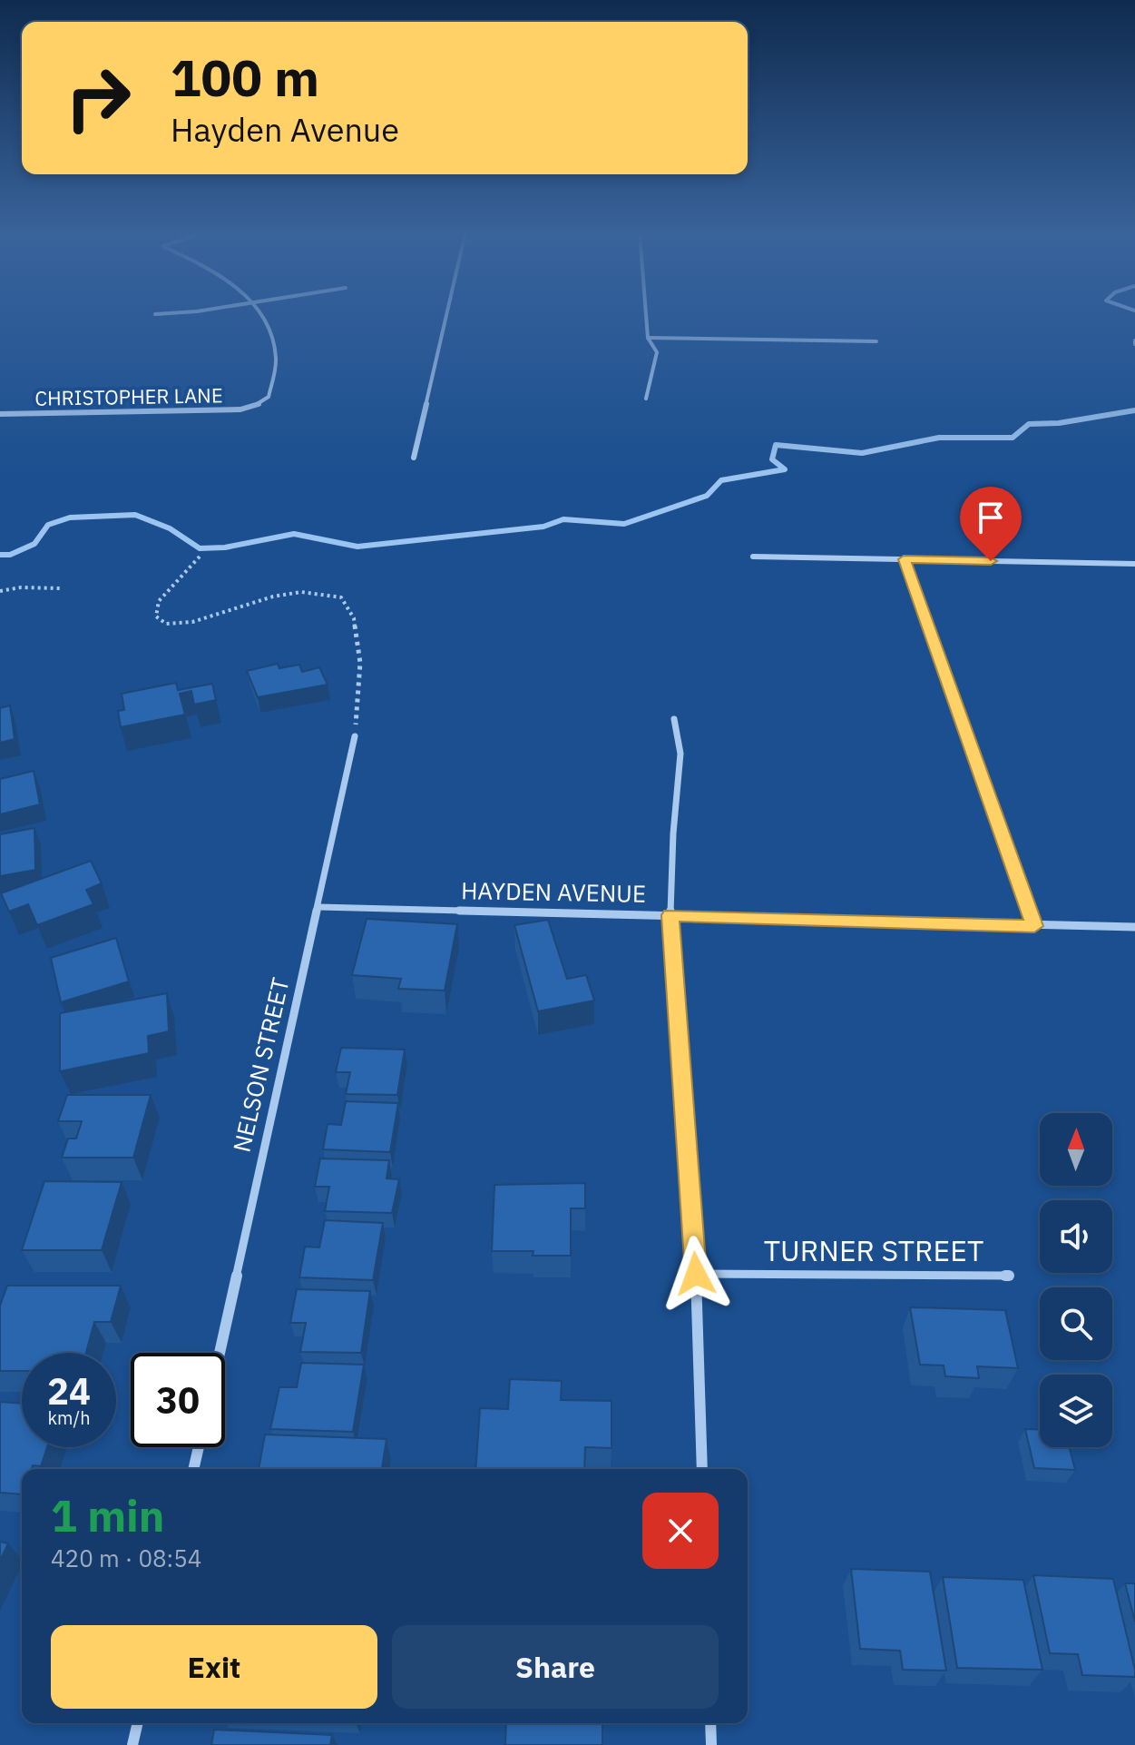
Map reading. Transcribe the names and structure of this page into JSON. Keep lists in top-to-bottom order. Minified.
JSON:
{"streets":{"street":["CHRISTOPHER LANE","HAYDEN AVENUE","NELSON STREET","TURNER STREET"]},"crossings":[["HAYDEN AVENUE","NELSON STREET"]],"north":"top","page":{"turn":["100 m","Hayden Avenue"],"speed":"24 km/h","limit":"30","heading":["1 min","420 m · 08:54"],"buttons":["Exit","Share"]}}
